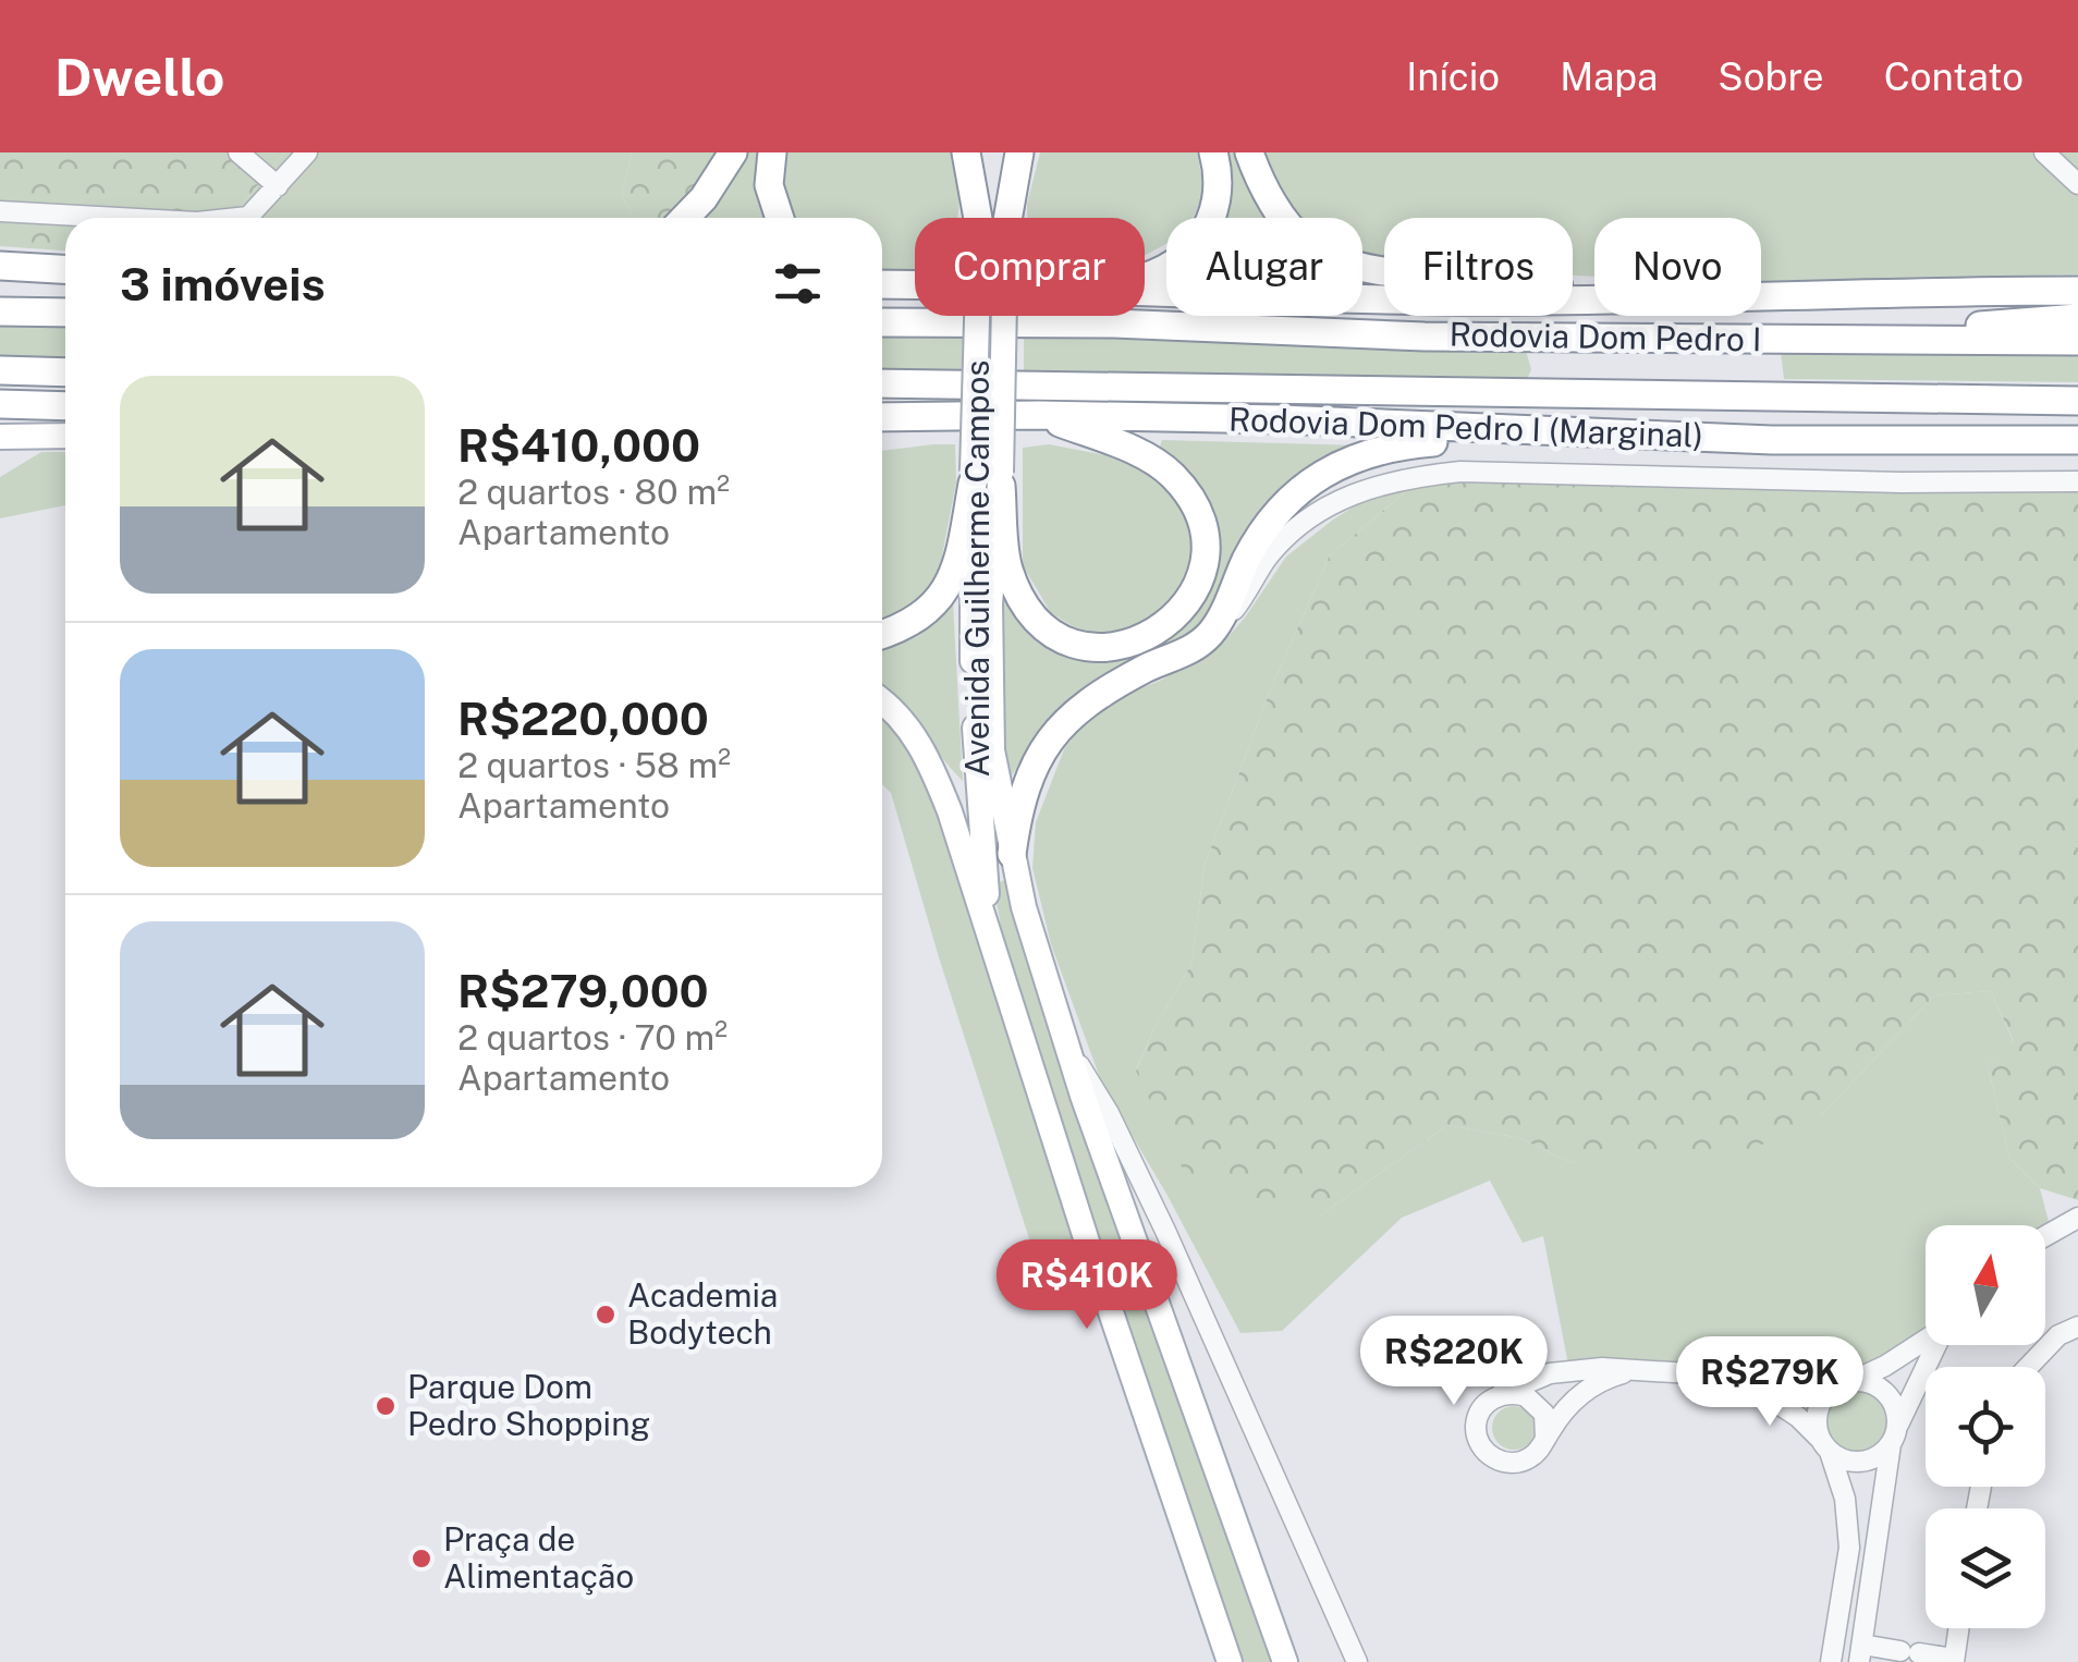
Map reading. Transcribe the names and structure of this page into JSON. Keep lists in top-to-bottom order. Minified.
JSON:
{"streets":{"highway":["Rodovia Dom Pedro I","Rodovia Dom Pedro I (Marginal)"],"main road":["Avenida Guilherme Campos"]},"places":["Academia Bodytech","Parque Dom Pedro Shopping","Praça de Alimentação"],"north":"top","page":{"header":"Dwello","nav":["Início","Mapa","Sobre","Contato"],"chip":["Comprar","Alugar","Filtros","Novo"],"heading":"3 imóveis","list":[{"name":"R$410,000","note":"2 quartos · 80 m² · Apartamento"},{"name":"R$220,000","note":"2 quartos · 58 m² · Apartamento"},{"name":"R$279,000","note":"2 quartos · 70 m² · Apartamento"}],"price":["R$410K","R$220K","R$279K"]}}
